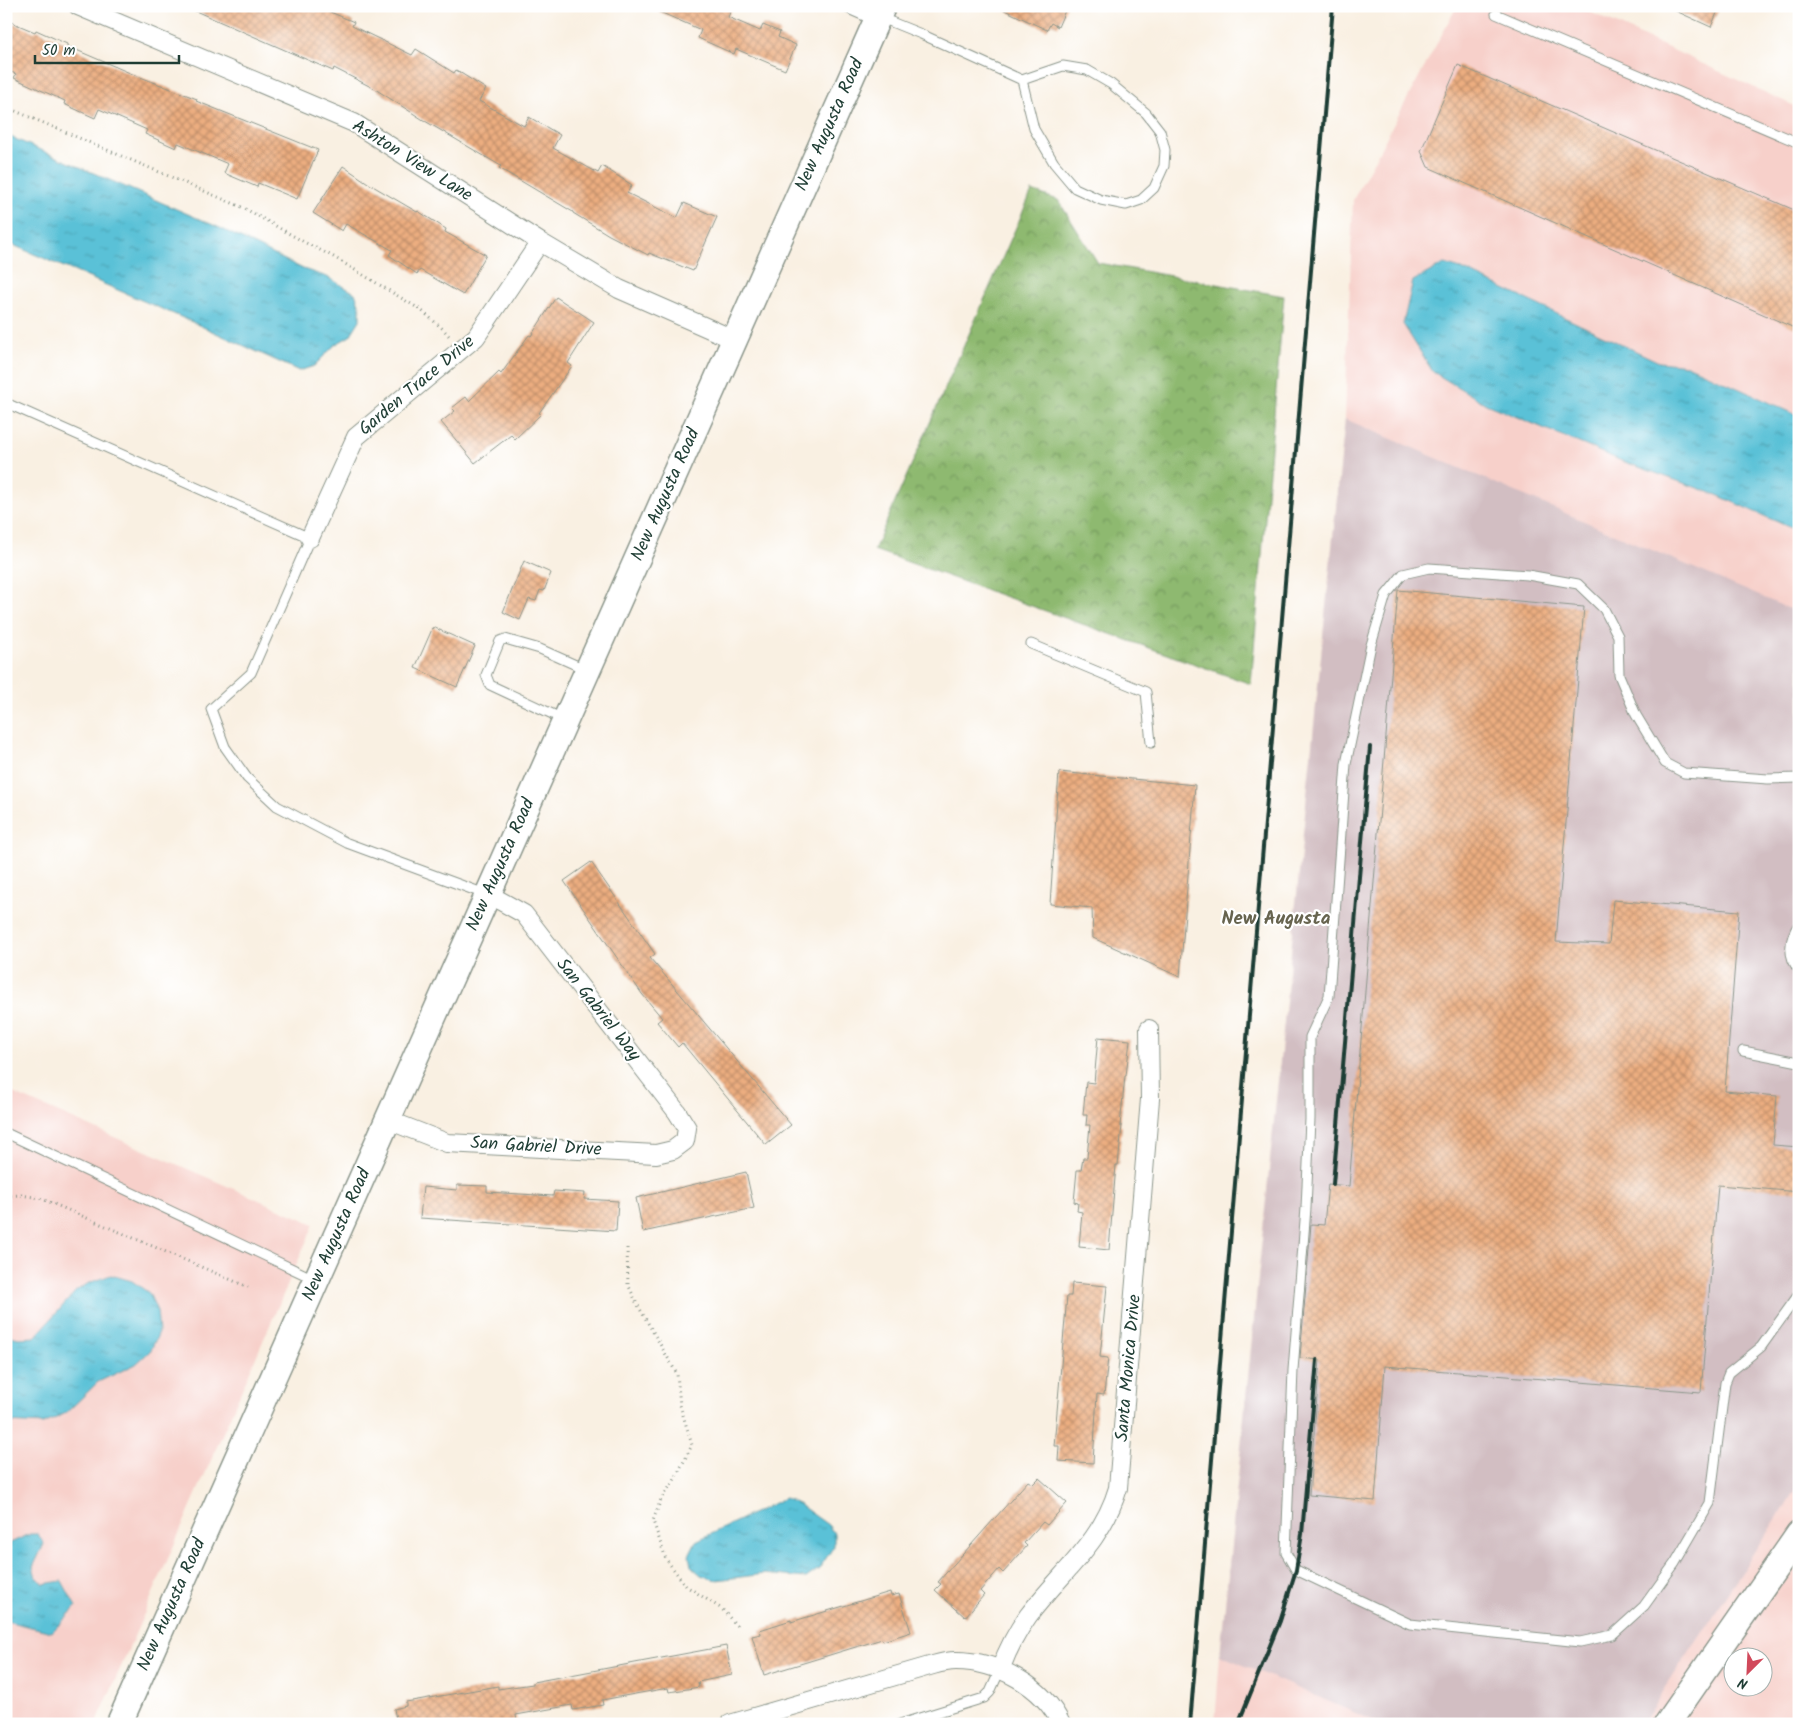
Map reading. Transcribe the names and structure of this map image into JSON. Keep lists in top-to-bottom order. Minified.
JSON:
{"streets":{"street":["New Augusta Road","Ashton View Lane","Garden Trace Drive","San Gabriel Way","San Gabriel Drive","Santa Monica Drive"]},"crossings":[["New Augusta Road","Ashton View Lane"],["New Augusta Road","San Gabriel Way"],["New Augusta Road","San Gabriel Drive"],["Ashton View Lane","Garden Trace Drive"],["San Gabriel Way","San Gabriel Drive"]],"districts":["New Augusta"],"scale_bar":"50 m","north":"bottom left"}
